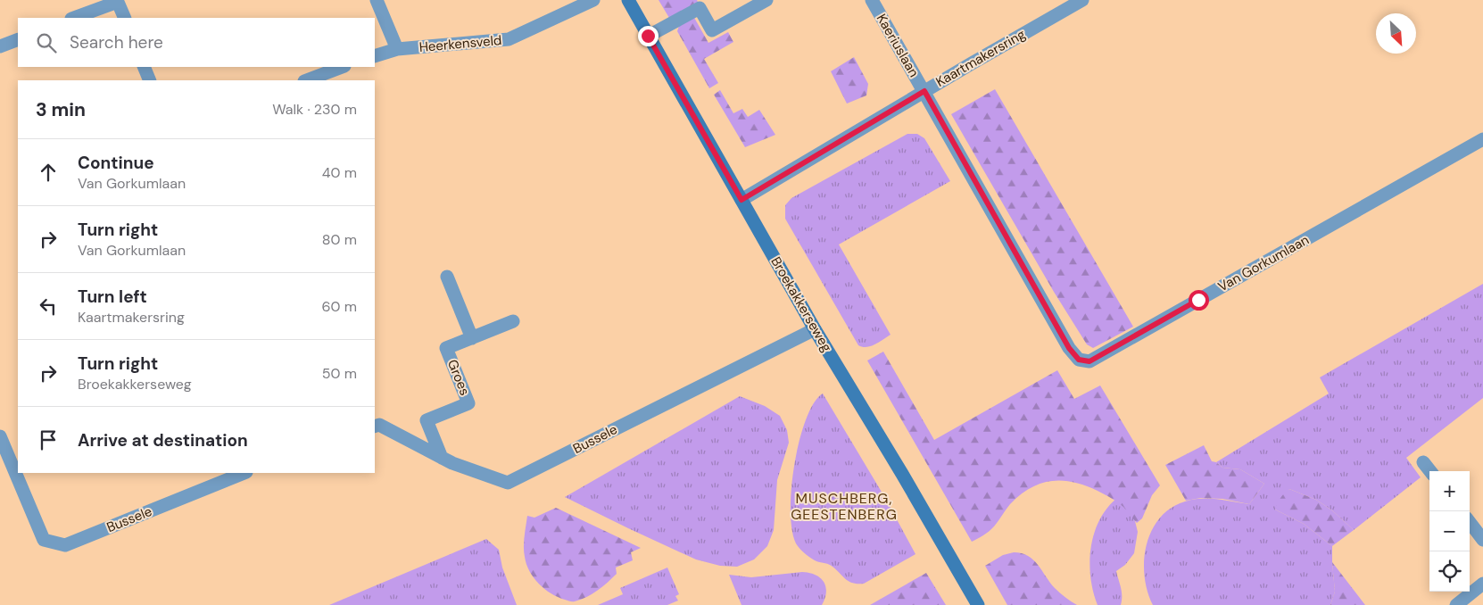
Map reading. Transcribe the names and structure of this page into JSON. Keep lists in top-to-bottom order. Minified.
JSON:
{"streets":{"street":["Heerkensveld","Kaeriuslaan","Kaartmakersring","Van Gorkumlaan","Broekakkerseweg","Groes","Bussele"]},"crossings":[["Kaeriuslaan","Kaartmakersring"],["Kaeriuslaan","Van Gorkumlaan"],["Kaartmakersring","Van Gorkumlaan"],["Kaartmakersring","Broekakkerseweg"],["Broekakkerseweg","Bussele"],["Groes","Bussele"]],"districts":["MUSCHBERG, GEESTENBERG"],"north":"bottom right","page":{"search":"Search here","heading":["3 min","Walk · 230 m"],"list":[["Continue","Van Gorkumlaan","40 m"],["Turn right","Van Gorkumlaan","80 m"],["Turn left","Kaartmakersring","60 m"],["Turn right","Broekakkerseweg","50 m"],"Arrive at destination"],"map_buttons":["+","−"]}}
